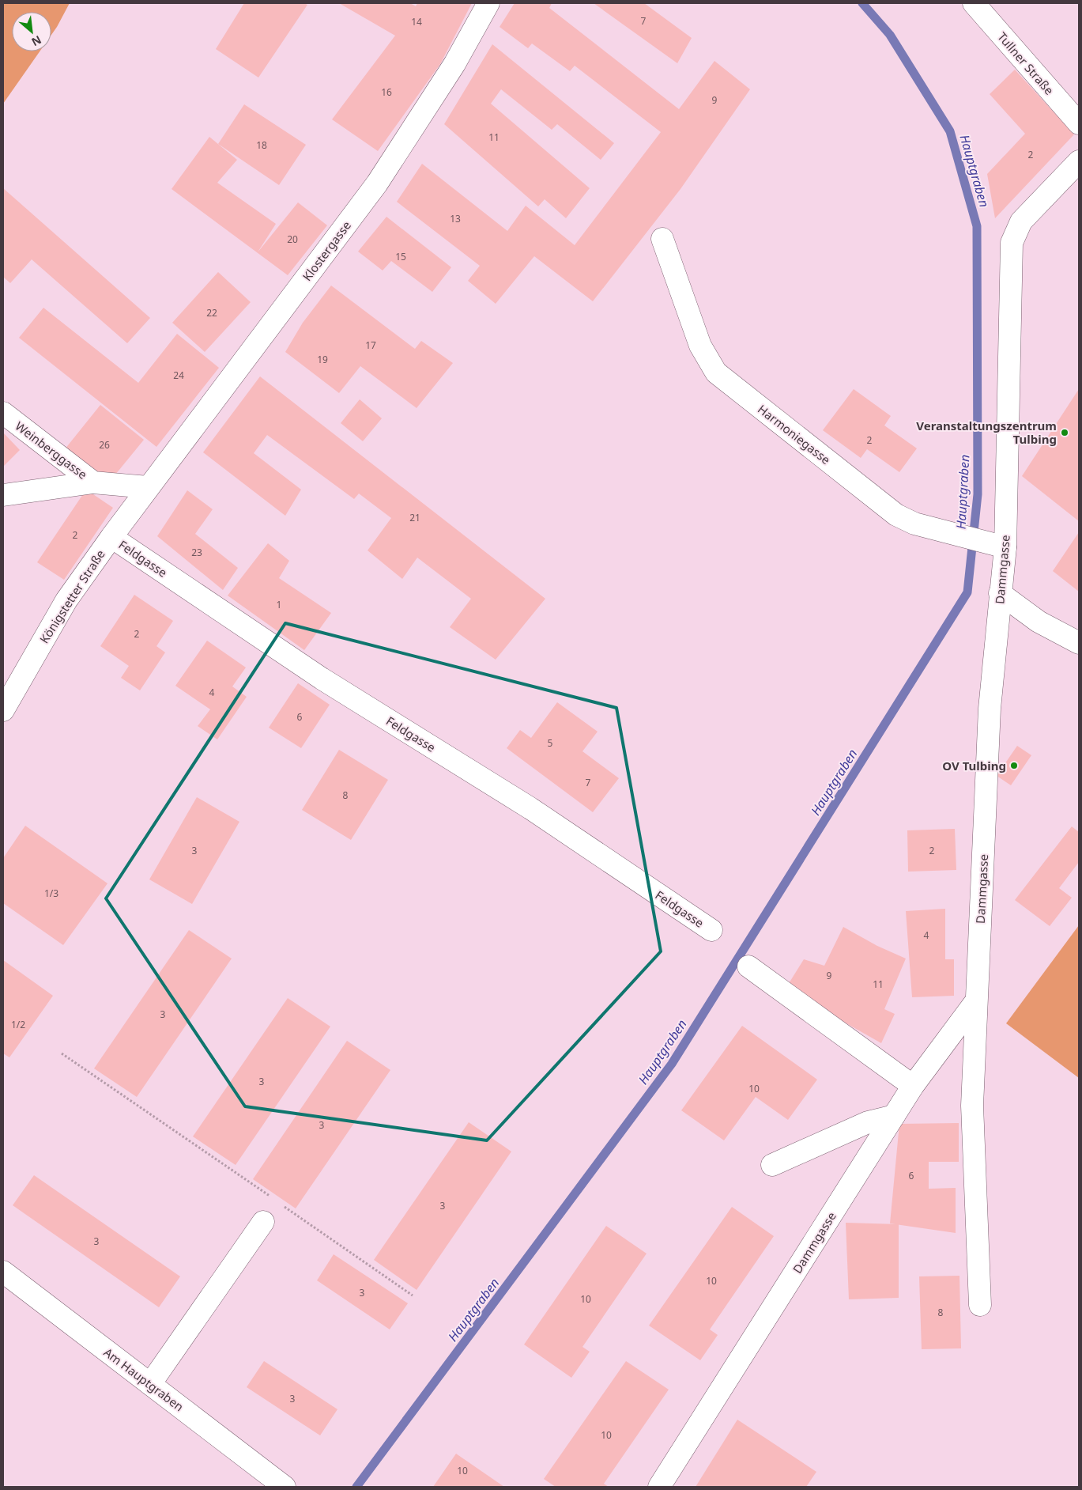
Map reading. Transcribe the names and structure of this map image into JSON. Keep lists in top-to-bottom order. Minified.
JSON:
{"streets":{"street":["Tullner Straße","Klostergasse","Harmoniegasse","Weinberggasse","Feldgasse","Dammgasse","Königstetter Straße","Am Hauptgraben"]},"crossings":[["Klostergasse","Weinberggasse"],["Klostergasse","Königstetter Straße"],["Harmoniegasse","Dammgasse"],["Weinberggasse","Königstetter Straße"],["Feldgasse","Königstetter Straße"]],"water":["Hauptgraben"],"places":["Veranstaltungszentrum Tulbing","OV Tulbing"],"house_numbers":["7","14","16","9","11","18","2","13","20","15","22","17","19","24","2","26","21","2","23","1","2","4","6","5","7","8","3","2","1/3","4","9","11","3","1/2","3","10","3","6","3","3","10","3","10","8","3","10","10"],"north":"bottom right"}
